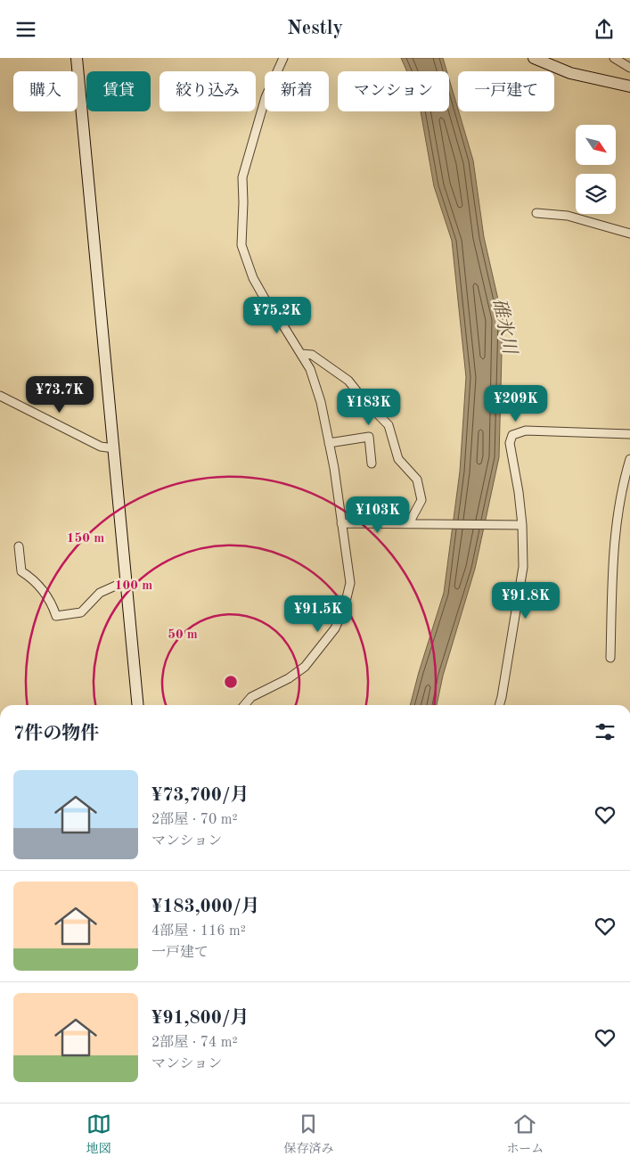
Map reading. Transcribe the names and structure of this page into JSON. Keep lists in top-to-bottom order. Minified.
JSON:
{"water":["碓氷川"],"north":"bottom right","page":{"header":"Nestly","chip":["購入","賃貸","絞り込み","新着","マンション","一戸建て"],"price":["¥75.2K","¥73.7K","¥209K","¥183K","¥103K","¥91.8K","¥91.5K"],"heading":"7件の物件","list":[{"name":"¥73,700/月","note":"2部屋 · 70 m² · マンション"},{"name":"¥183,000/月","note":"4部屋 · 116 m² · 一戸建て"},{"name":"¥91,800/月","note":"2部屋 · 74 m² · マンション"}],"tabs":["地図","保存済み","ホーム"]},"rings":["150 m","100 m","50 m"]}
